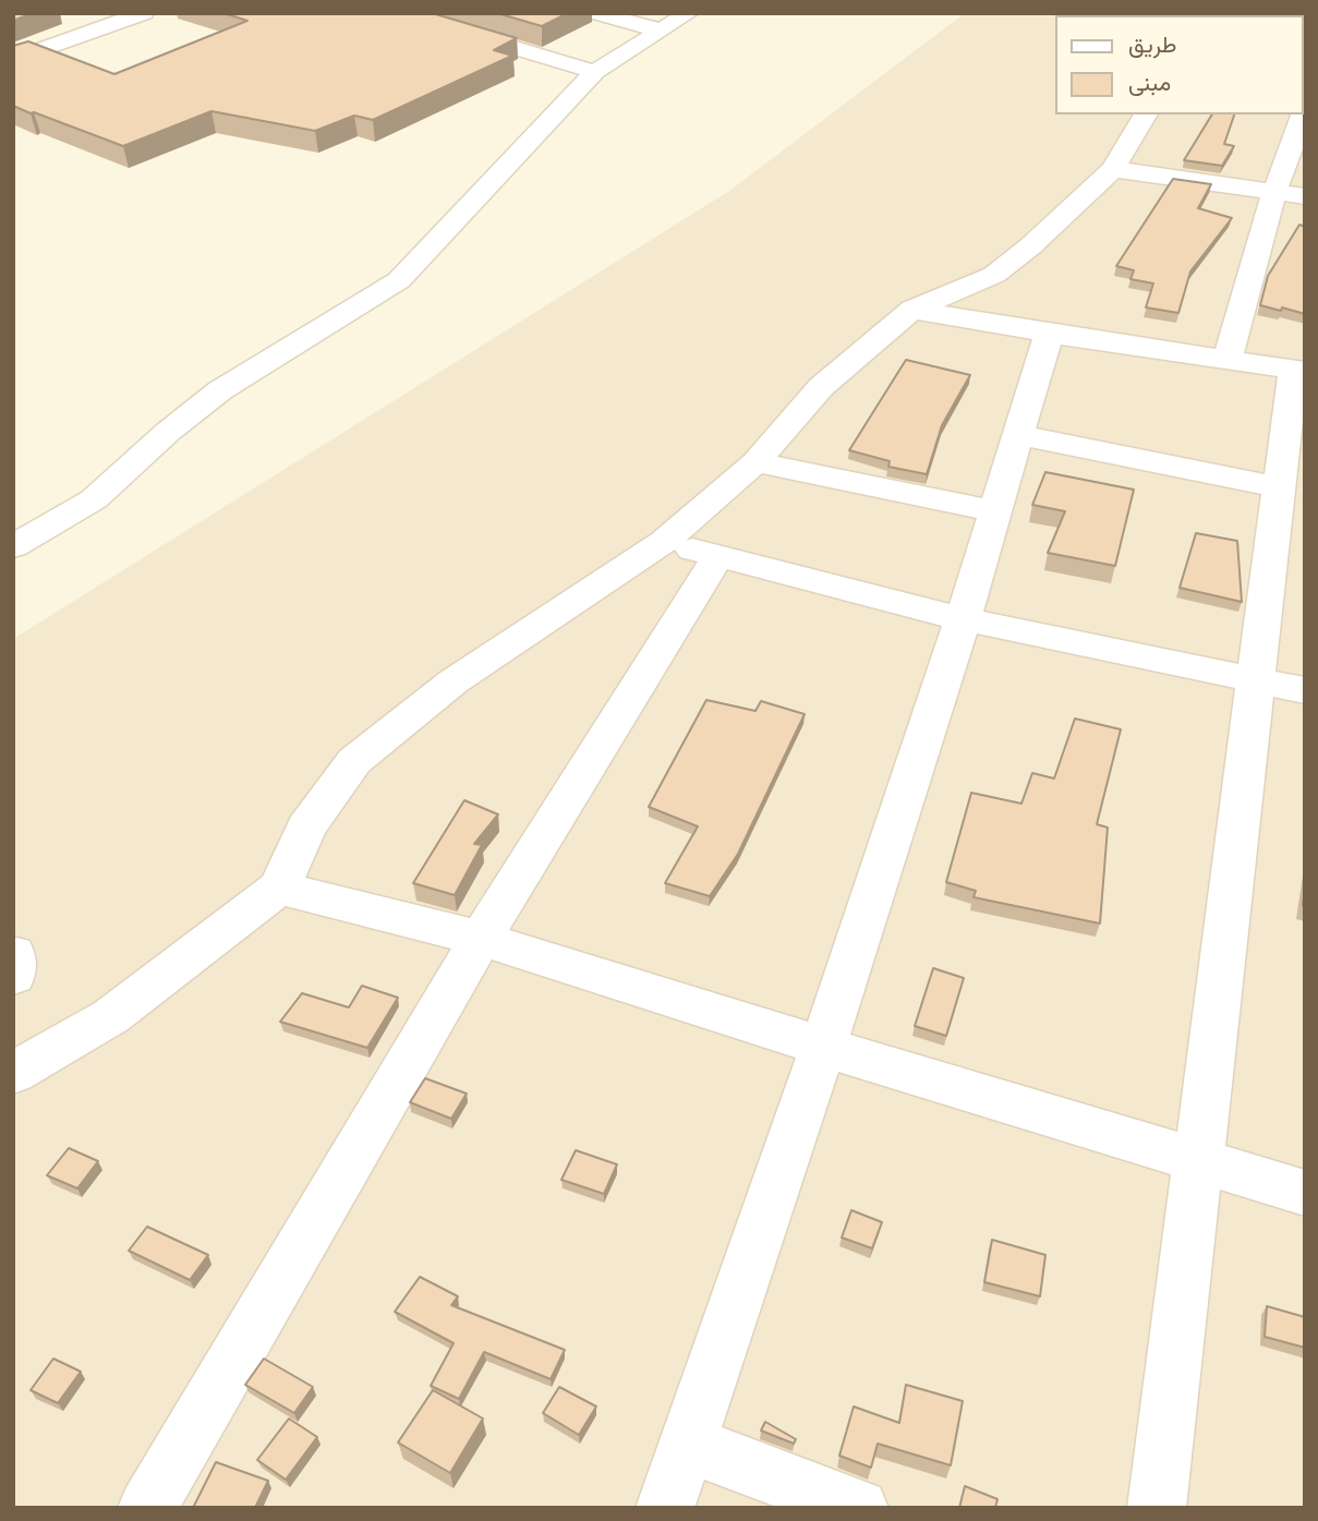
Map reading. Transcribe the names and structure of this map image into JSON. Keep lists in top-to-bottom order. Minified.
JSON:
{"legend":["طريق","مبنى"]}
